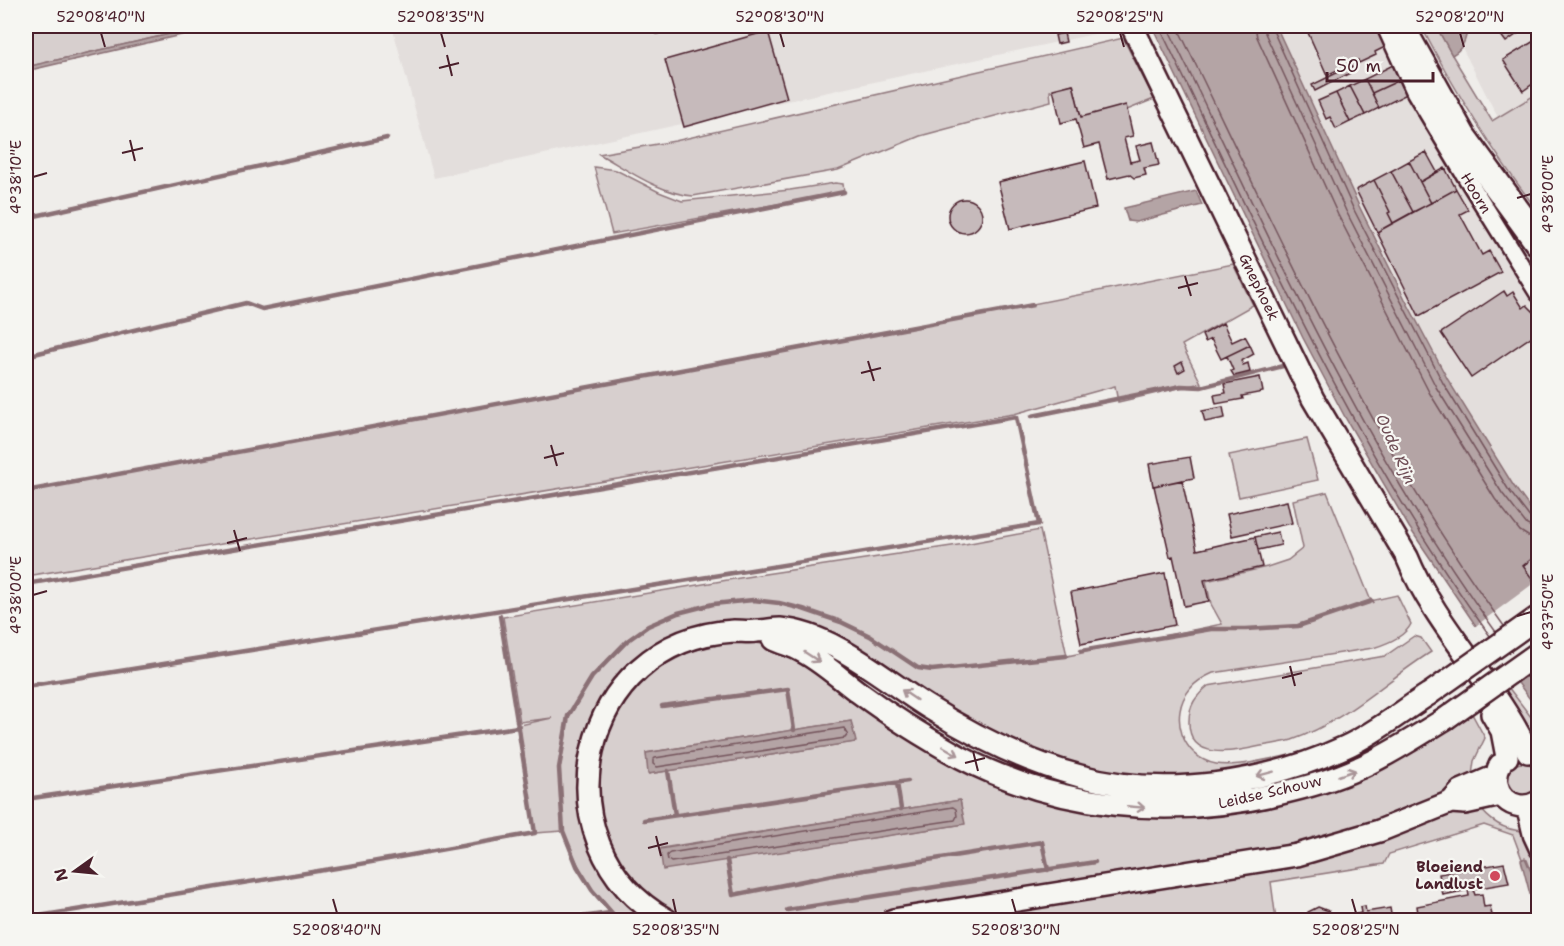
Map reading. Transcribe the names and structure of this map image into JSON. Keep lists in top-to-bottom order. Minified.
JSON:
{"streets":{"main road":["Hoorn"],"street":["Gnephoek","Leidse Schouw"]},"water":["Oude Rijn"],"places":["Bloeiend Landlust"],"scale_bar":"50 m","north":"left","coordinates":["52°08'40\"N","52°08'35\"N","52°08'30\"N","52°08'25\"N","52°08'20\"N","4°38'10\"E","4°38'00\"E","4°37'50\"E"]}
